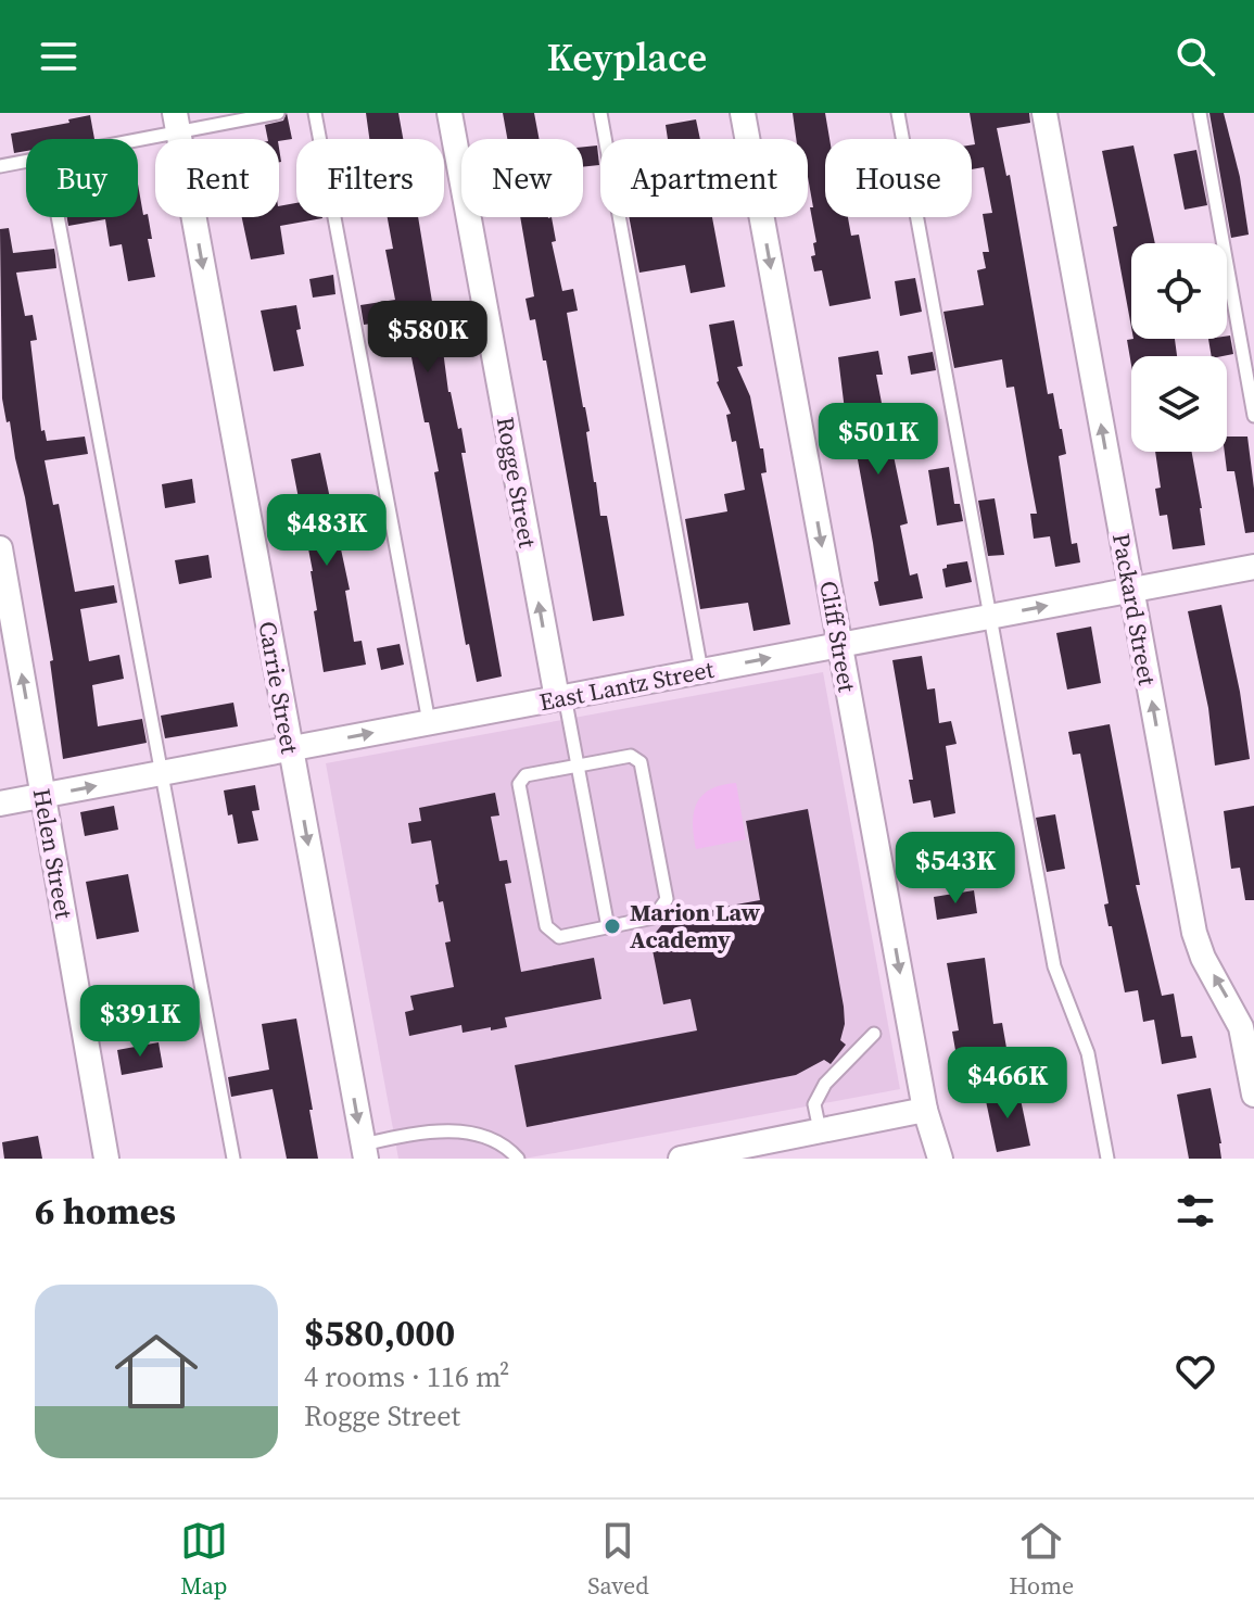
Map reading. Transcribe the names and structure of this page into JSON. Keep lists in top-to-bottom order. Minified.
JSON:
{"streets":{"street":["Rogge Street","Packard Street","Cliff Street","East Lantz Street","Carrie Street","Helen Street"]},"crossings":[["Rogge Street","East Lantz Street"],["Packard Street","East Lantz Street"],["Cliff Street","East Lantz Street"],["East Lantz Street","Carrie Street"],["East Lantz Street","Helen Street"]],"one_way":["Rogge Street","Packard Street","Cliff Street","East Lantz Street","Carrie Street","Helen Street"],"places":["Marion Law Academy"],"page":{"header":"Keyplace","chip":["Buy","Rent","Filters","New","Apartment","House"],"price":["$580K","$501K","$483K","$543K","$391K","$466K"],"heading":"6 homes","list":[{"name":"$580,000","note":"4 rooms · 116 m² · Rogge Street"}],"tabs":["Map","Saved","Home"]}}
